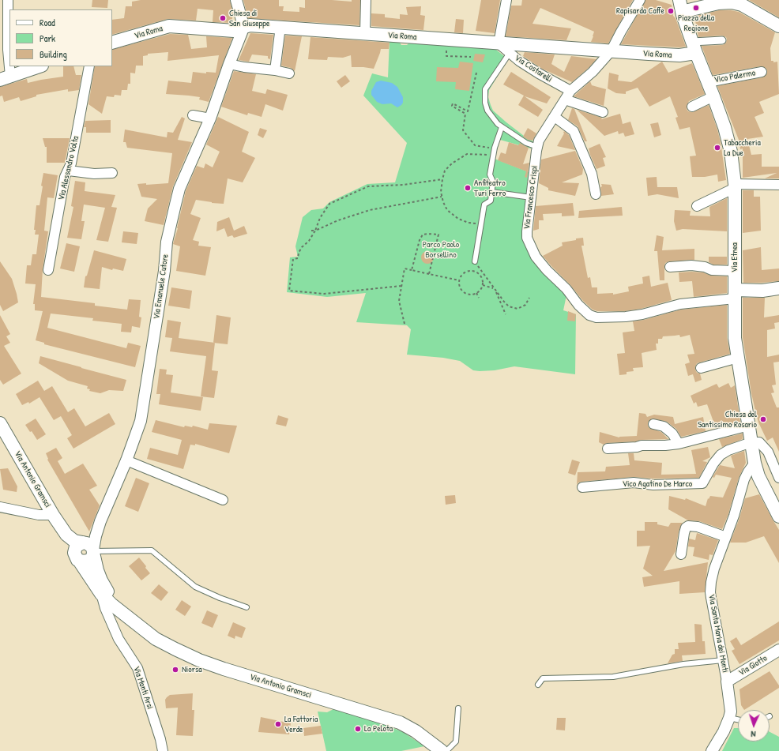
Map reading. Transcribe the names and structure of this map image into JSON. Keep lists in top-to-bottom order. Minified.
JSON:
{"streets":{"main road":["Via Roma","Via Etnea","Via Antonio Gramsci"],"street":["Via Costarelli","Vico Palermo","Via Alessandro Volta","Via Francesco Crispi","Via Emanuele Cutore","Vico Agatino De Marco","Via Santa Maria dei Monti","Via Giotto","Via Monti Arsi"]},"crossings":[["Via Roma","Via Costarelli"],["Via Roma","Via Francesco Crispi"],["Via Roma","Via Etnea"],["Via Roma","Via Emanuele Cutore"],["Via Costarelli","Via Francesco Crispi"],["Vico Palermo","Via Etnea"],["Via Francesco Crispi","Via Etnea"],["Via Etnea","Vico Agatino De Marco"],["Via Etnea","Via Santa Maria dei Monti"],["Via Emanuele Cutore","Via Antonio Gramsci"],["Via Antonio Gramsci","Via Monti Arsi"],["Via Santa Maria dei Monti","Via Giotto"]],"parks":["Parco Paolo Borsellino"],"places":["Piazza della Regione","Rapisarda Caffe","Chiesa di San Giuseppe","Tabaccheria La Due","Anfiteatro Turi Ferro","Chiesa del Santissimo Rosario","Niorsa","La Fattoria Verde","La Pelota"],"legend":["Road","Park","Building"],"north":"bottom"}
